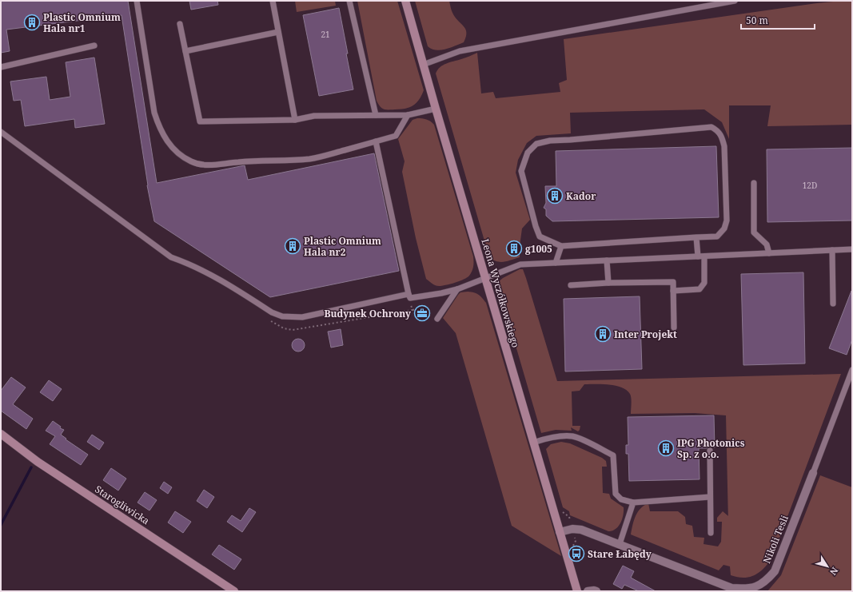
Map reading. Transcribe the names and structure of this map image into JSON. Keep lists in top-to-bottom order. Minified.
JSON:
{"streets":{"street":["Leona Wyczółkowskiego","Starogliwicka","Nikoli Tesli"]},"crossings":[["Leona Wyczółkowskiego","Nikoli Tesli"]],"places":{"building":["Plastic Omnium Hala nr1","Kador","Plastic Omnium Hala nr2","g1005","Inter Projekt","IPG Photonics Sp. z o.o."],"office":["Budynek Ochrony"],"bus stop":["Stare Łabędy"]},"house_numbers":["21","12D"],"scale_bar":"50 m","north":"bottom right"}
